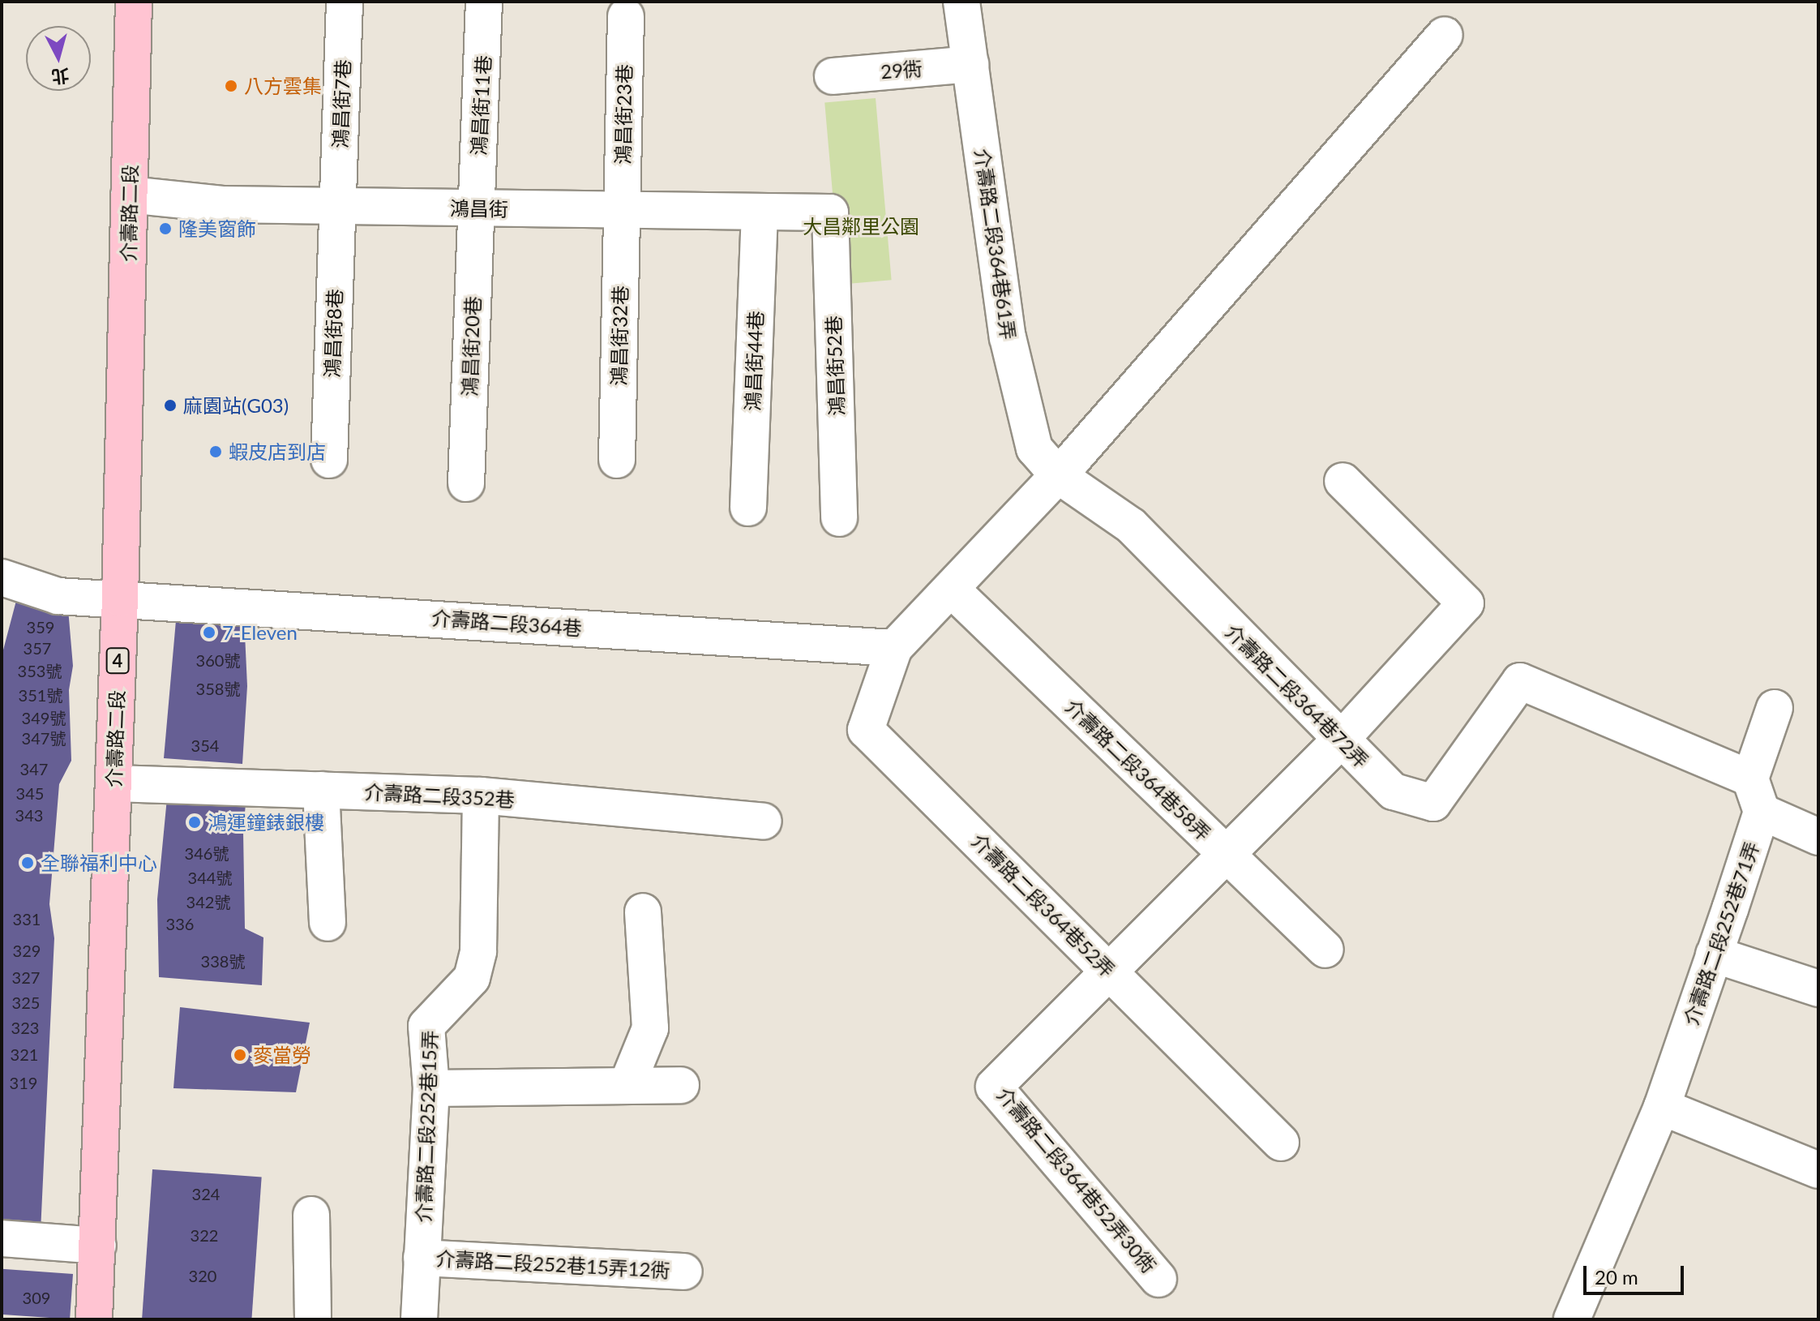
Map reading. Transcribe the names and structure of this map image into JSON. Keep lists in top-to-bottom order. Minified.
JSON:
{"streets":{"main road":["介壽路二段","4"],"street":["29衖","鴻昌街7巷","鴻昌街11巷","鴻昌街23巷","鴻昌街","介壽路二段364巷61弄","鴻昌街8巷","鴻昌街32巷","鴻昌街20巷","鴻昌街44巷","鴻昌街52巷","介壽路二段364巷","介壽路二段364巷72弄","介壽路二段364巷58弄","介壽路二段352巷","介壽路二段364巷52弄","介壽路二段252巷71弄","介壽路二段252巷15弄","介壽路二段364巷52弄30衖","介壽路二段252巷15弄12衖"]},"crossings":[["29衖","介壽路二段364巷61弄"],["鴻昌街7巷","鴻昌街"],["鴻昌街7巷","鴻昌街8巷"],["鴻昌街11巷","鴻昌街"],["鴻昌街11巷","鴻昌街20巷"],["鴻昌街23巷","鴻昌街"],["鴻昌街23巷","鴻昌街32巷"],["鴻昌街","介壽路二段"],["鴻昌街","鴻昌街8巷"],["鴻昌街","鴻昌街32巷"],["鴻昌街","鴻昌街20巷"],["鴻昌街","鴻昌街44巷"],["鴻昌街","鴻昌街52巷"],["介壽路二段","介壽路二段364巷"],["介壽路二段","介壽路二段352巷"],["介壽路二段364巷61弄","介壽路二段364巷72弄"],["介壽路二段364巷","介壽路二段364巷52弄"],["介壽路二段352巷","介壽路二段252巷15弄"],["介壽路二段364巷52弄","介壽路二段364巷52弄30衖"],["介壽路二段252巷15弄","介壽路二段252巷15弄12衖"]],"parks":["大昌鄰里公園"],"places":["八方雲集","隆美窗飾","麻園站(G03)","蝦皮店到店","7-Eleven","鴻運鐘錶銀樓","全聯福利中心","麥當勞"],"house_numbers":["359","357","360號","353號","358號","351號","349號","347號","354","347","345","343","346號","344號","342號","331","336","329","338號","327","325","323","321","319","324","322","320","309"],"scale_bar":"20 m","north":"bottom"}
